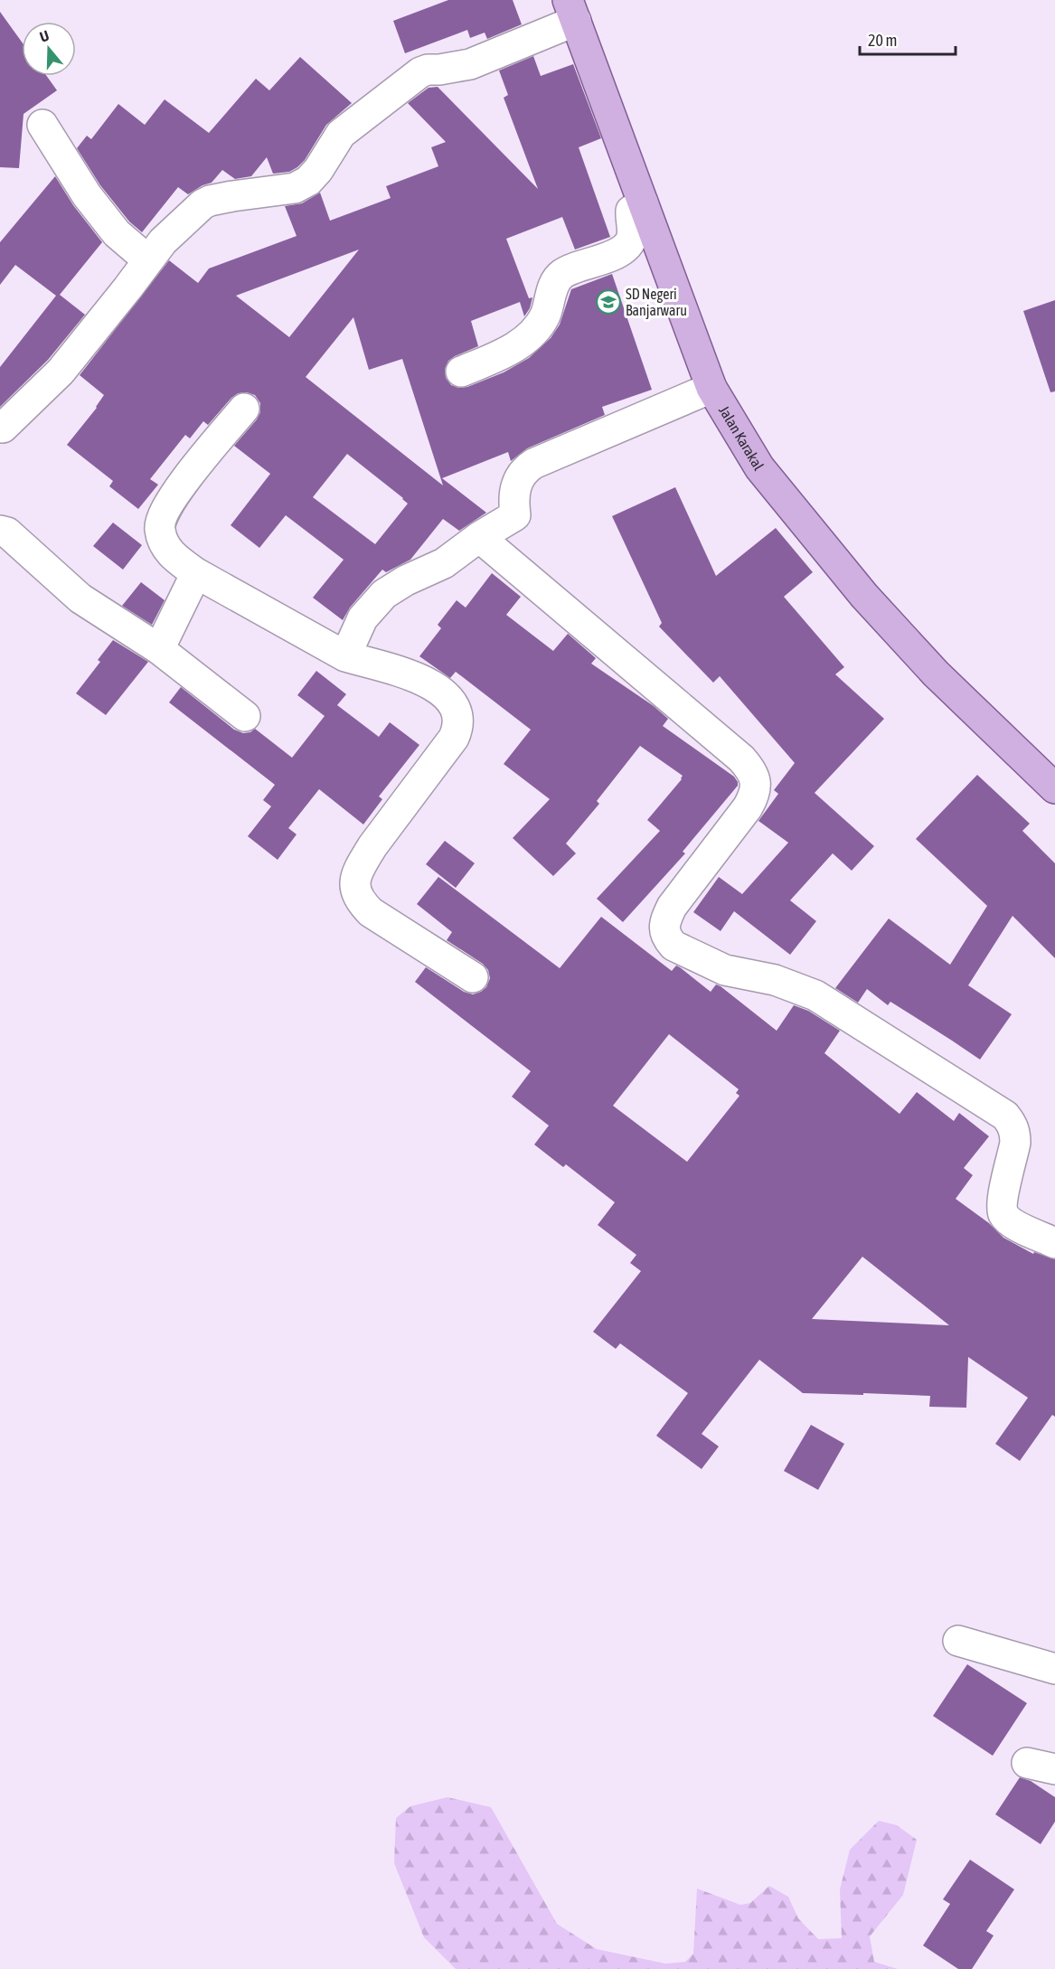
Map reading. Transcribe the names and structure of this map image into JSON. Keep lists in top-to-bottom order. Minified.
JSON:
{"streets":{"main road":["Jalan Karakal"]},"places":{"school or university":["SD Negeri Banjarwaru"]},"scale_bar":"20 m","north":"top"}
